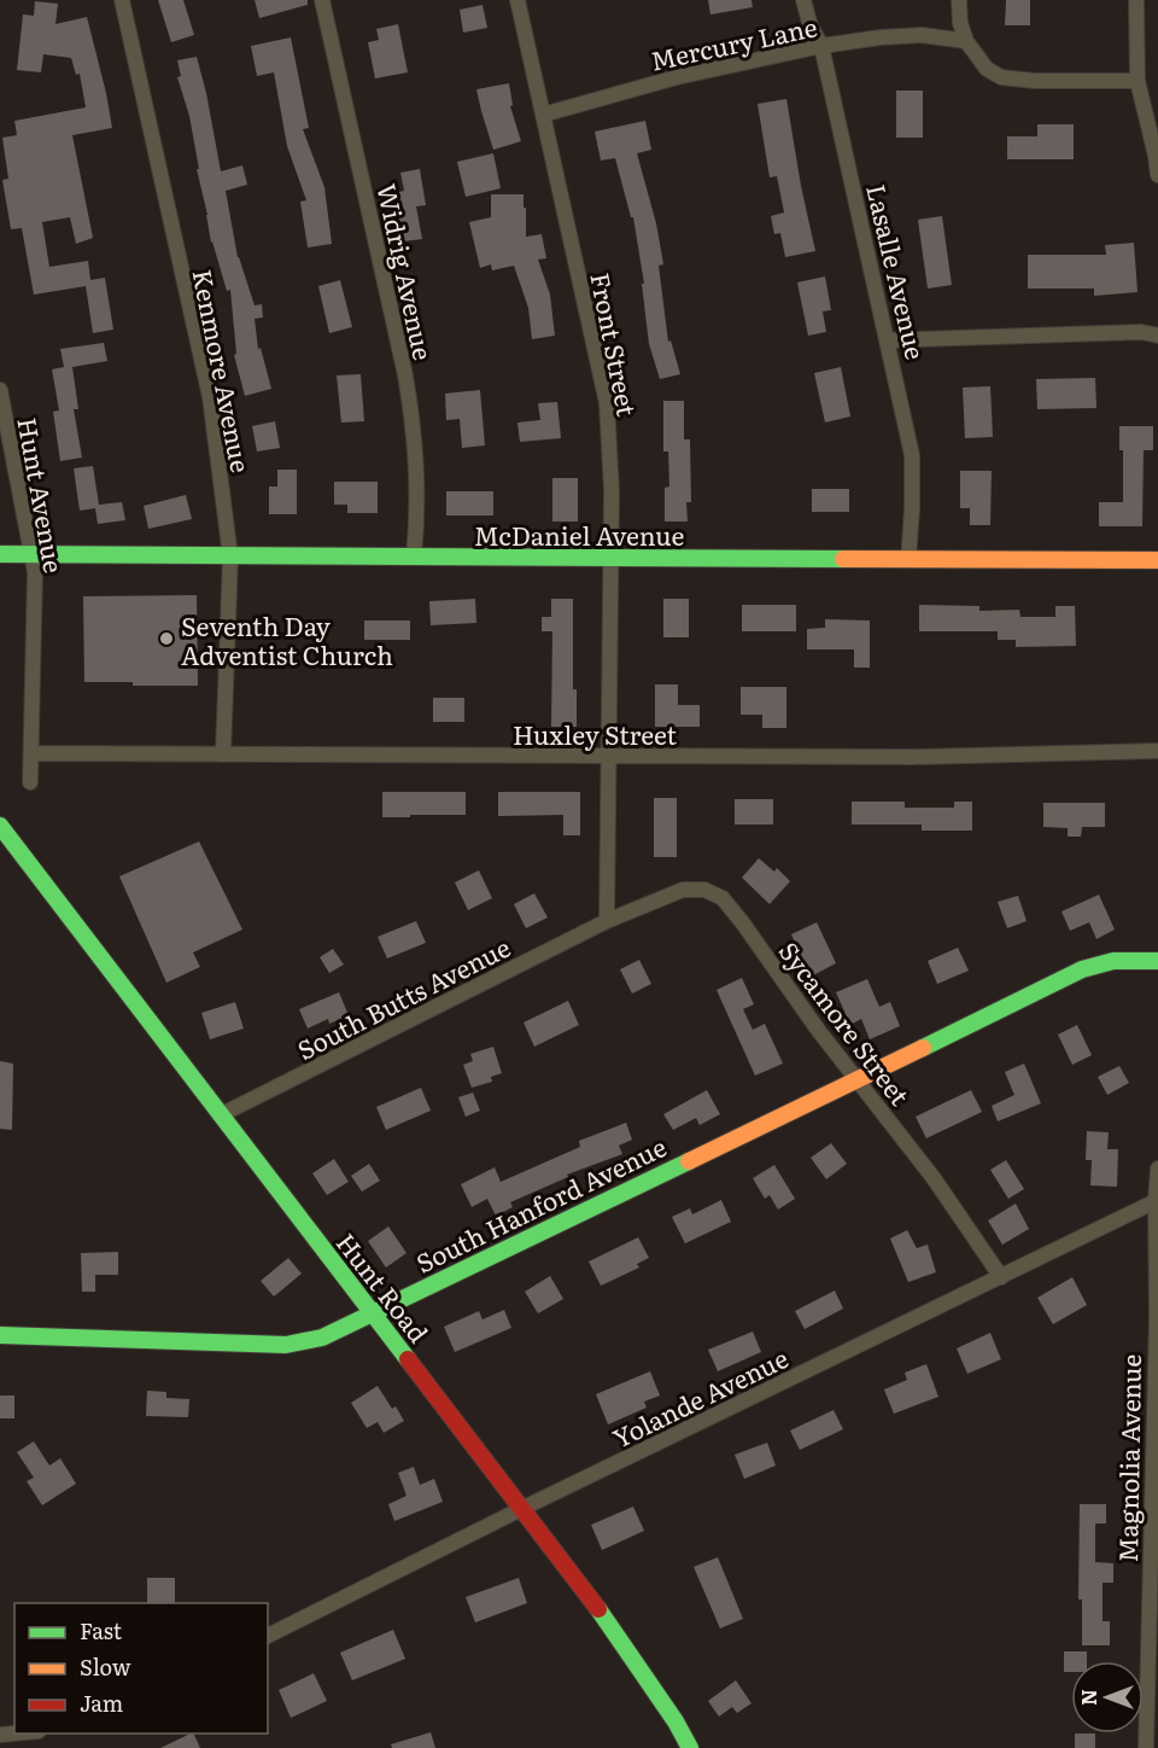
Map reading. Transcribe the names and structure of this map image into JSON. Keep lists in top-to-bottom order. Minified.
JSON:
{"streets":{"street":["Mercury Lane","Widrig Avenue","Lasalle Avenue","Front Street","Kenmore Avenue","Hunt Avenue","McDaniel Avenue","Huxley Street","South Butts Avenue","Sycamore Street","South Hanford Avenue","Hunt Road","Yolande Avenue","Magnolia Avenue"]},"crossings":[["Mercury Lane","Lasalle Avenue"],["Mercury Lane","Front Street"],["Widrig Avenue","McDaniel Avenue"],["Lasalle Avenue","McDaniel Avenue"],["Front Street","McDaniel Avenue"],["Front Street","Huxley Street"],["Front Street","South Butts Avenue"],["Front Street","Sycamore Street"],["Kenmore Avenue","McDaniel Avenue"],["Kenmore Avenue","Huxley Street"],["Hunt Avenue","McDaniel Avenue"],["Hunt Avenue","Huxley Street"],["South Butts Avenue","Sycamore Street"],["South Butts Avenue","Hunt Road"],["Sycamore Street","South Hanford Avenue"],["Sycamore Street","Yolande Avenue"],["South Hanford Avenue","Hunt Road"],["Hunt Road","Yolande Avenue"],["Yolande Avenue","Magnolia Avenue"]],"places":["Seventh Day Adventist Church"],"legend":["Fast","Slow","Jam"],"north":"left"}
